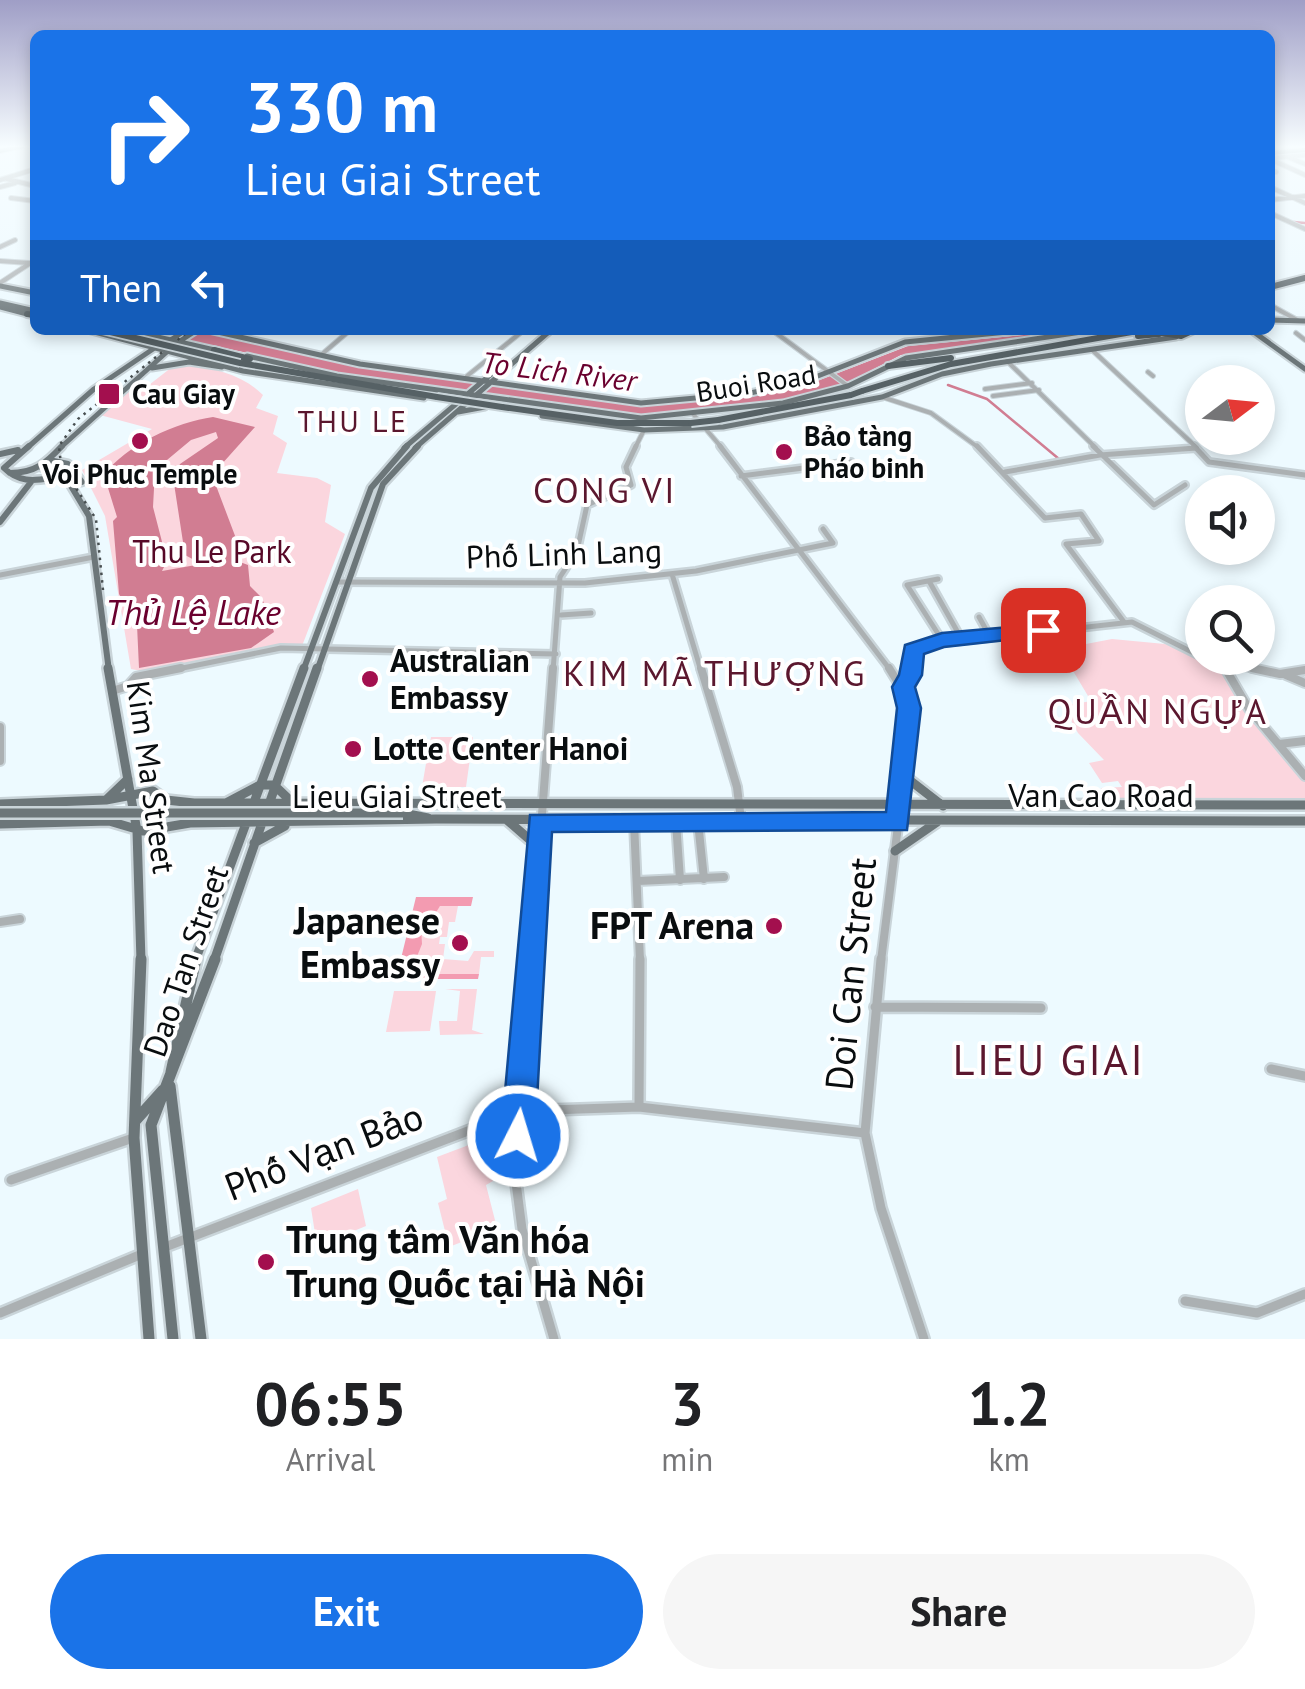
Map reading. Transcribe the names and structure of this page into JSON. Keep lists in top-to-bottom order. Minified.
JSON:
{"streets":{"main road":["Buoi Road","Kim Ma Street","Van Cao Road","Lieu Giai Street","Dao Tan Street"],"street":["Phố Linh Lang","Doi Can Street","Phố Vạn Bảo"]},"crossings":[["Buoi Road","Dao Tan Street"],["Phố Linh Lang","Dao Tan Street"],["Kim Ma Street","Lieu Giai Street"],["Van Cao Road","Lieu Giai Street"],["Van Cao Road","Doi Can Street"],["Lieu Giai Street","Dao Tan Street"],["Lieu Giai Street","Doi Can Street"],["Doi Can Street","Phố Vạn Bảo"]],"districts":["THU LE","CONG VI","KIM MÃ THƯỢNG","QUẦN NGỰA","LIEU GIAI"],"water":["To Lich River","Thủ Lệ Lake"],"parks":["Thu Le Park"],"places":{"transit":["Cau Giay"],"other":["Voi Phuc Temple","Bảo tàng Pháo binh","Australian Embassy","Lotte Center Hanoi","FPT Arena","Japanese Embassy","Trung tâm Văn hóa Trung Quốc tại Hà Nội"]},"north":"right","page":{"turn":["330 m","Lieu Giai Street"],"then":"Then","eta":["06:55","Arrival","3","min","1.2","km"],"buttons":["Exit","Share"]}}
